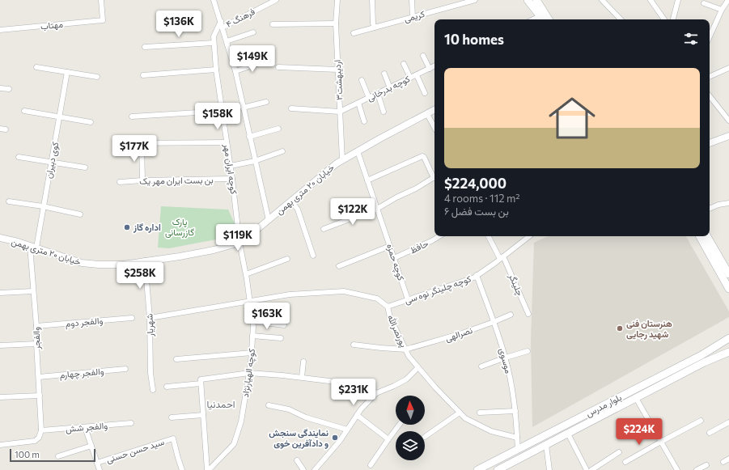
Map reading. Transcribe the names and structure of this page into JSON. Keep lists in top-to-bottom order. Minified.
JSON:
{"streets":{"main road":["بلوار مدرس"],"street":["کریمی","فرهنگ ۴","مهتاب","اردیبهشت۳","کوچه بدرخانی","کوی دبیران","کوچه ایران مهر","بن بست ایران مهر یک","خیابان ۲۰ متری بهمن","حافظ","کوچه حمزه","چلینگر","کوچه چلینگر نوه سی","والفجر دوم","شهریار","پورنصرالله","نصرالهی","والفجر","موسوی","والفجر چهارم","کوچه الهیارنژاد","والفجر شش","سید حسن حسنی"]},"crossings":[["اردیبهشت۳","کوچه بدرخانی"],["اردیبهشت۳","خیابان ۲۰ متری بهمن"],["کوی دبیران","خیابان ۲۰ متری بهمن"],["کوی دبیران","والفجر"],["کوچه ایران مهر","بن بست ایران مهر یک"],["کوچه ایران مهر","خیابان ۲۰ متری بهمن"],["کوچه ایران مهر","کوچه الهیارنژاد"],["خیابان ۲۰ متری بهمن","کوچه حمزه"],["خیابان ۲۰ متری بهمن","شهریار"],["خیابان ۲۰ متری بهمن","والفجر"],["خیابان ۲۰ متری بهمن","کوچه الهیارنژاد"],["حافظ","کوچه حمزه"],["کوچه حمزه","کوچه چلینگر نوه سی"],["چلینگر","کوچه چلینگر نوه سی"],["کوچه چلینگر نوه سی","پورنصرالله"],["کوچه چلینگر نوه سی","موسوی"],["والفجر دوم","والفجر"],["شهریار","پورنصرالله"],["پورنصرالله","نصرالهی"],["پورنصرالله","موسوی"],["پورنصرالله","کوچه الهیارنژاد"],["نصرالهی","موسوی"],["والفجر","والفجر چهارم"],["والفجر","والفجر شش"],["موسوی","بلوار مدرس"]],"districts":["احمدنیا"],"parks":["پارک گازرسانی"],"places":["اداره گاز","هنرستان فنی شهید رجایی","نمایندگی سنجش و دادآفرین خوی"],"scale_bar":"100 m","north":"top","page":{"price":["$136K","$149K","$158K","$177K","$122K","$119K","$258K","$163K","$231K","$224K"],"heading":"10 homes","list":[{"name":"$224,000","note":"4 rooms · 112 m² · ۶ بن بست فضل"}],"scale":"100 m"}}
